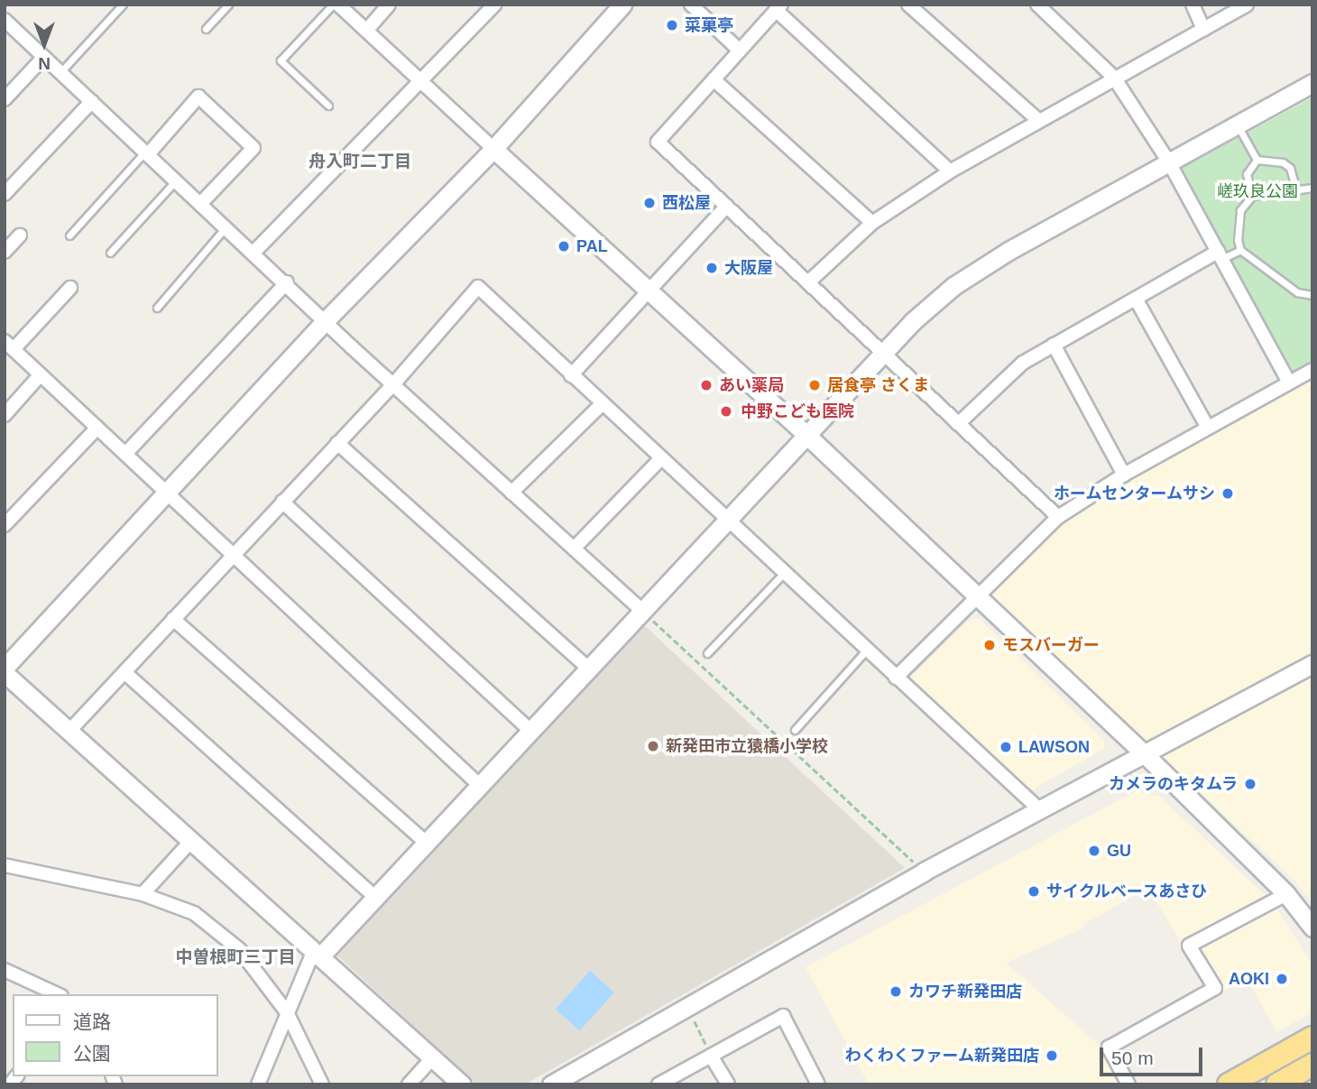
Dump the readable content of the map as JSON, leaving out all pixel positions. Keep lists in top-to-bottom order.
{
  "districts": ["舟入町二丁目", "中曽根町三丁目"],
  "parks": ["嵯玖良公園"],
  "places": [
    "菜菓亭",
    "西松屋",
    "PAL",
    "大阪屋",
    "あい薬局",
    "居食亭 さくま",
    "中野こども医院",
    "ホームセンタームサシ",
    "モスバーガー",
    "新発田市立猿橋小学校",
    "LAWSON",
    "カメラのキタムラ",
    "GU",
    "サイクルベースあさひ",
    "AOKI",
    "カワチ新発田店",
    "わくわくファーム新発田店"
  ],
  "legend": ["道路", "公園"],
  "scale_bar": "50 m",
  "north": "bottom"
}
